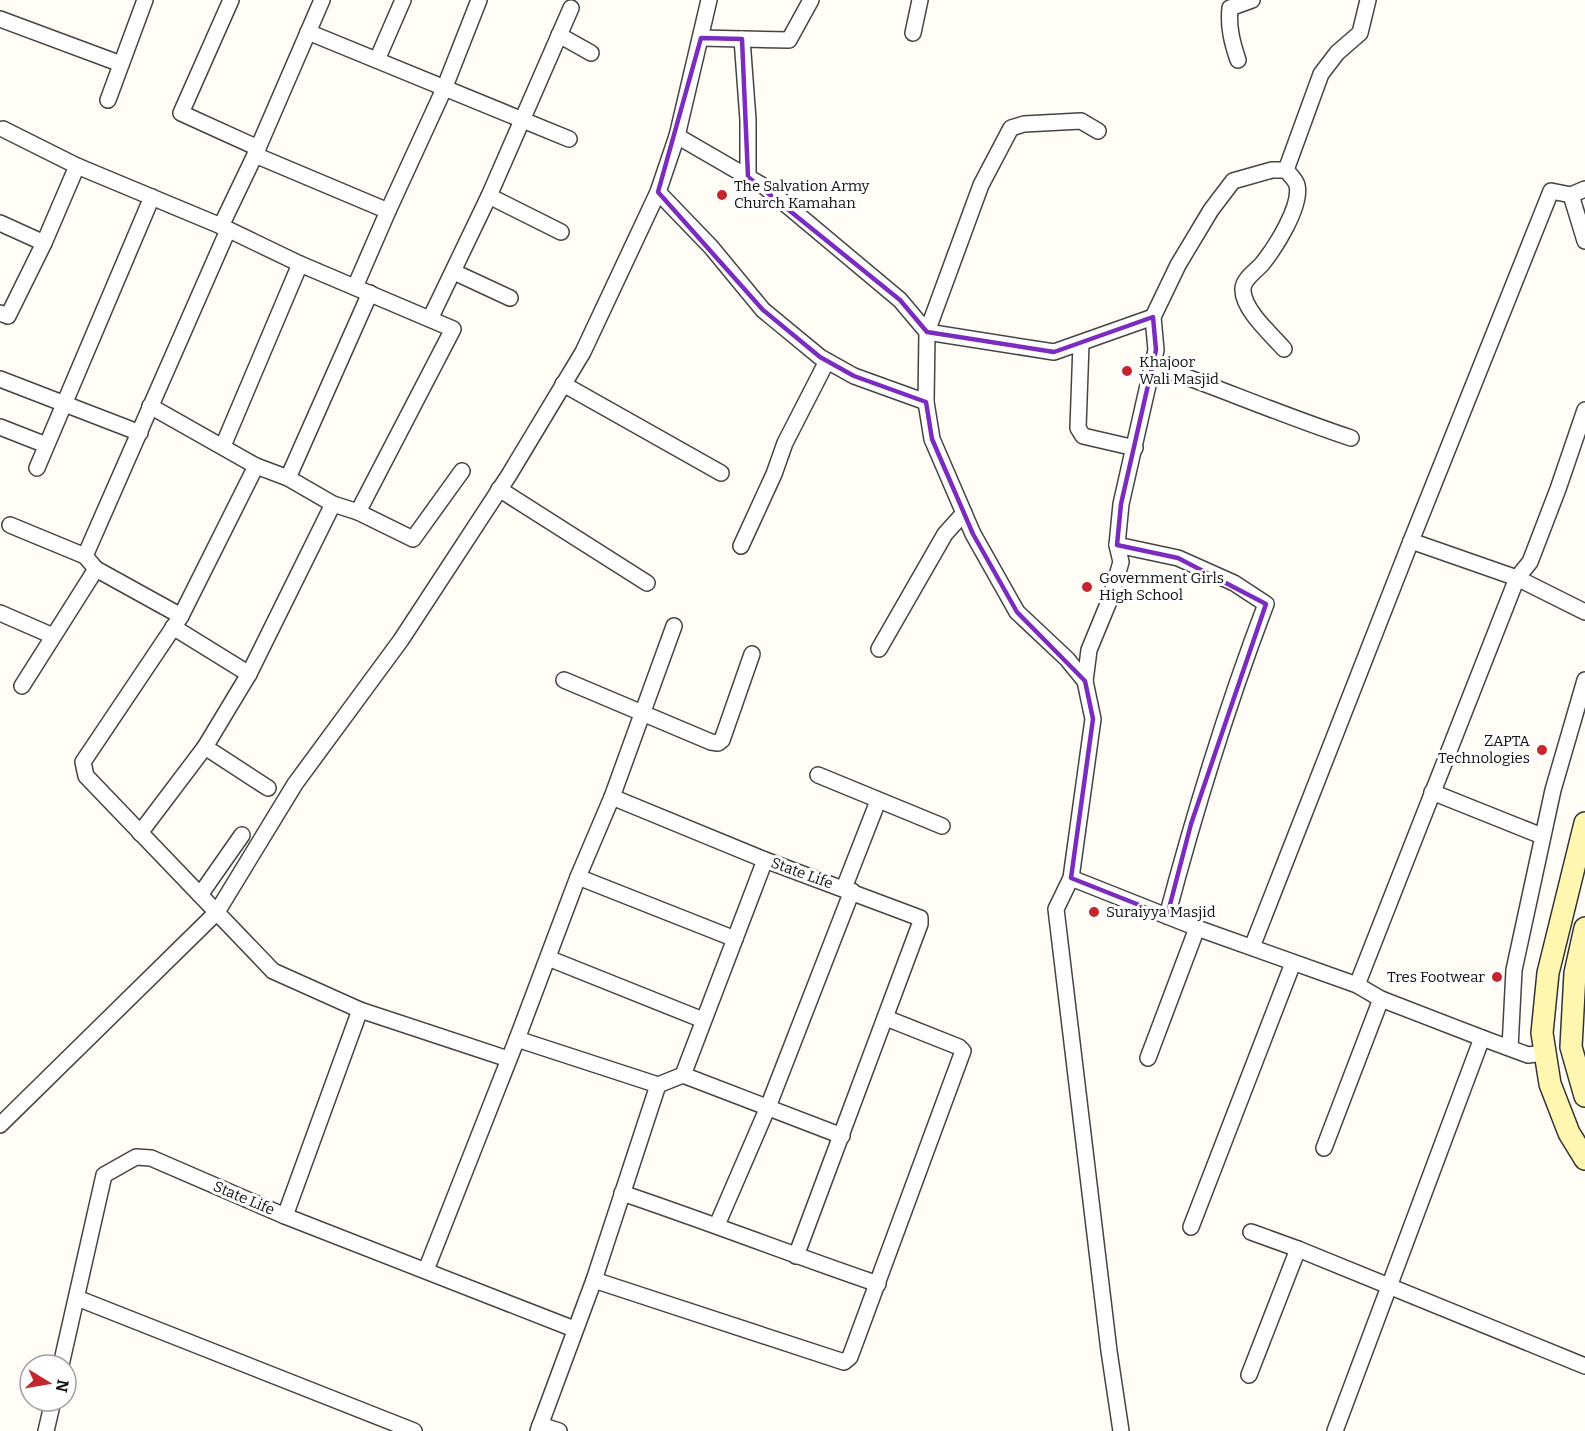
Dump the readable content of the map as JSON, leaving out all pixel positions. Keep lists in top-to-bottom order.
{
  "streets": {
    "street": ["State Life"]
  },
  "places": [
    "The Salvation Army Church Kamahan",
    "Khajoor Wali Masjid",
    "Government Girls High School",
    "ZAPTA Technologies",
    "Suraiyya Masjid",
    "Tres Footwear"
  ],
  "north": "right"
}
